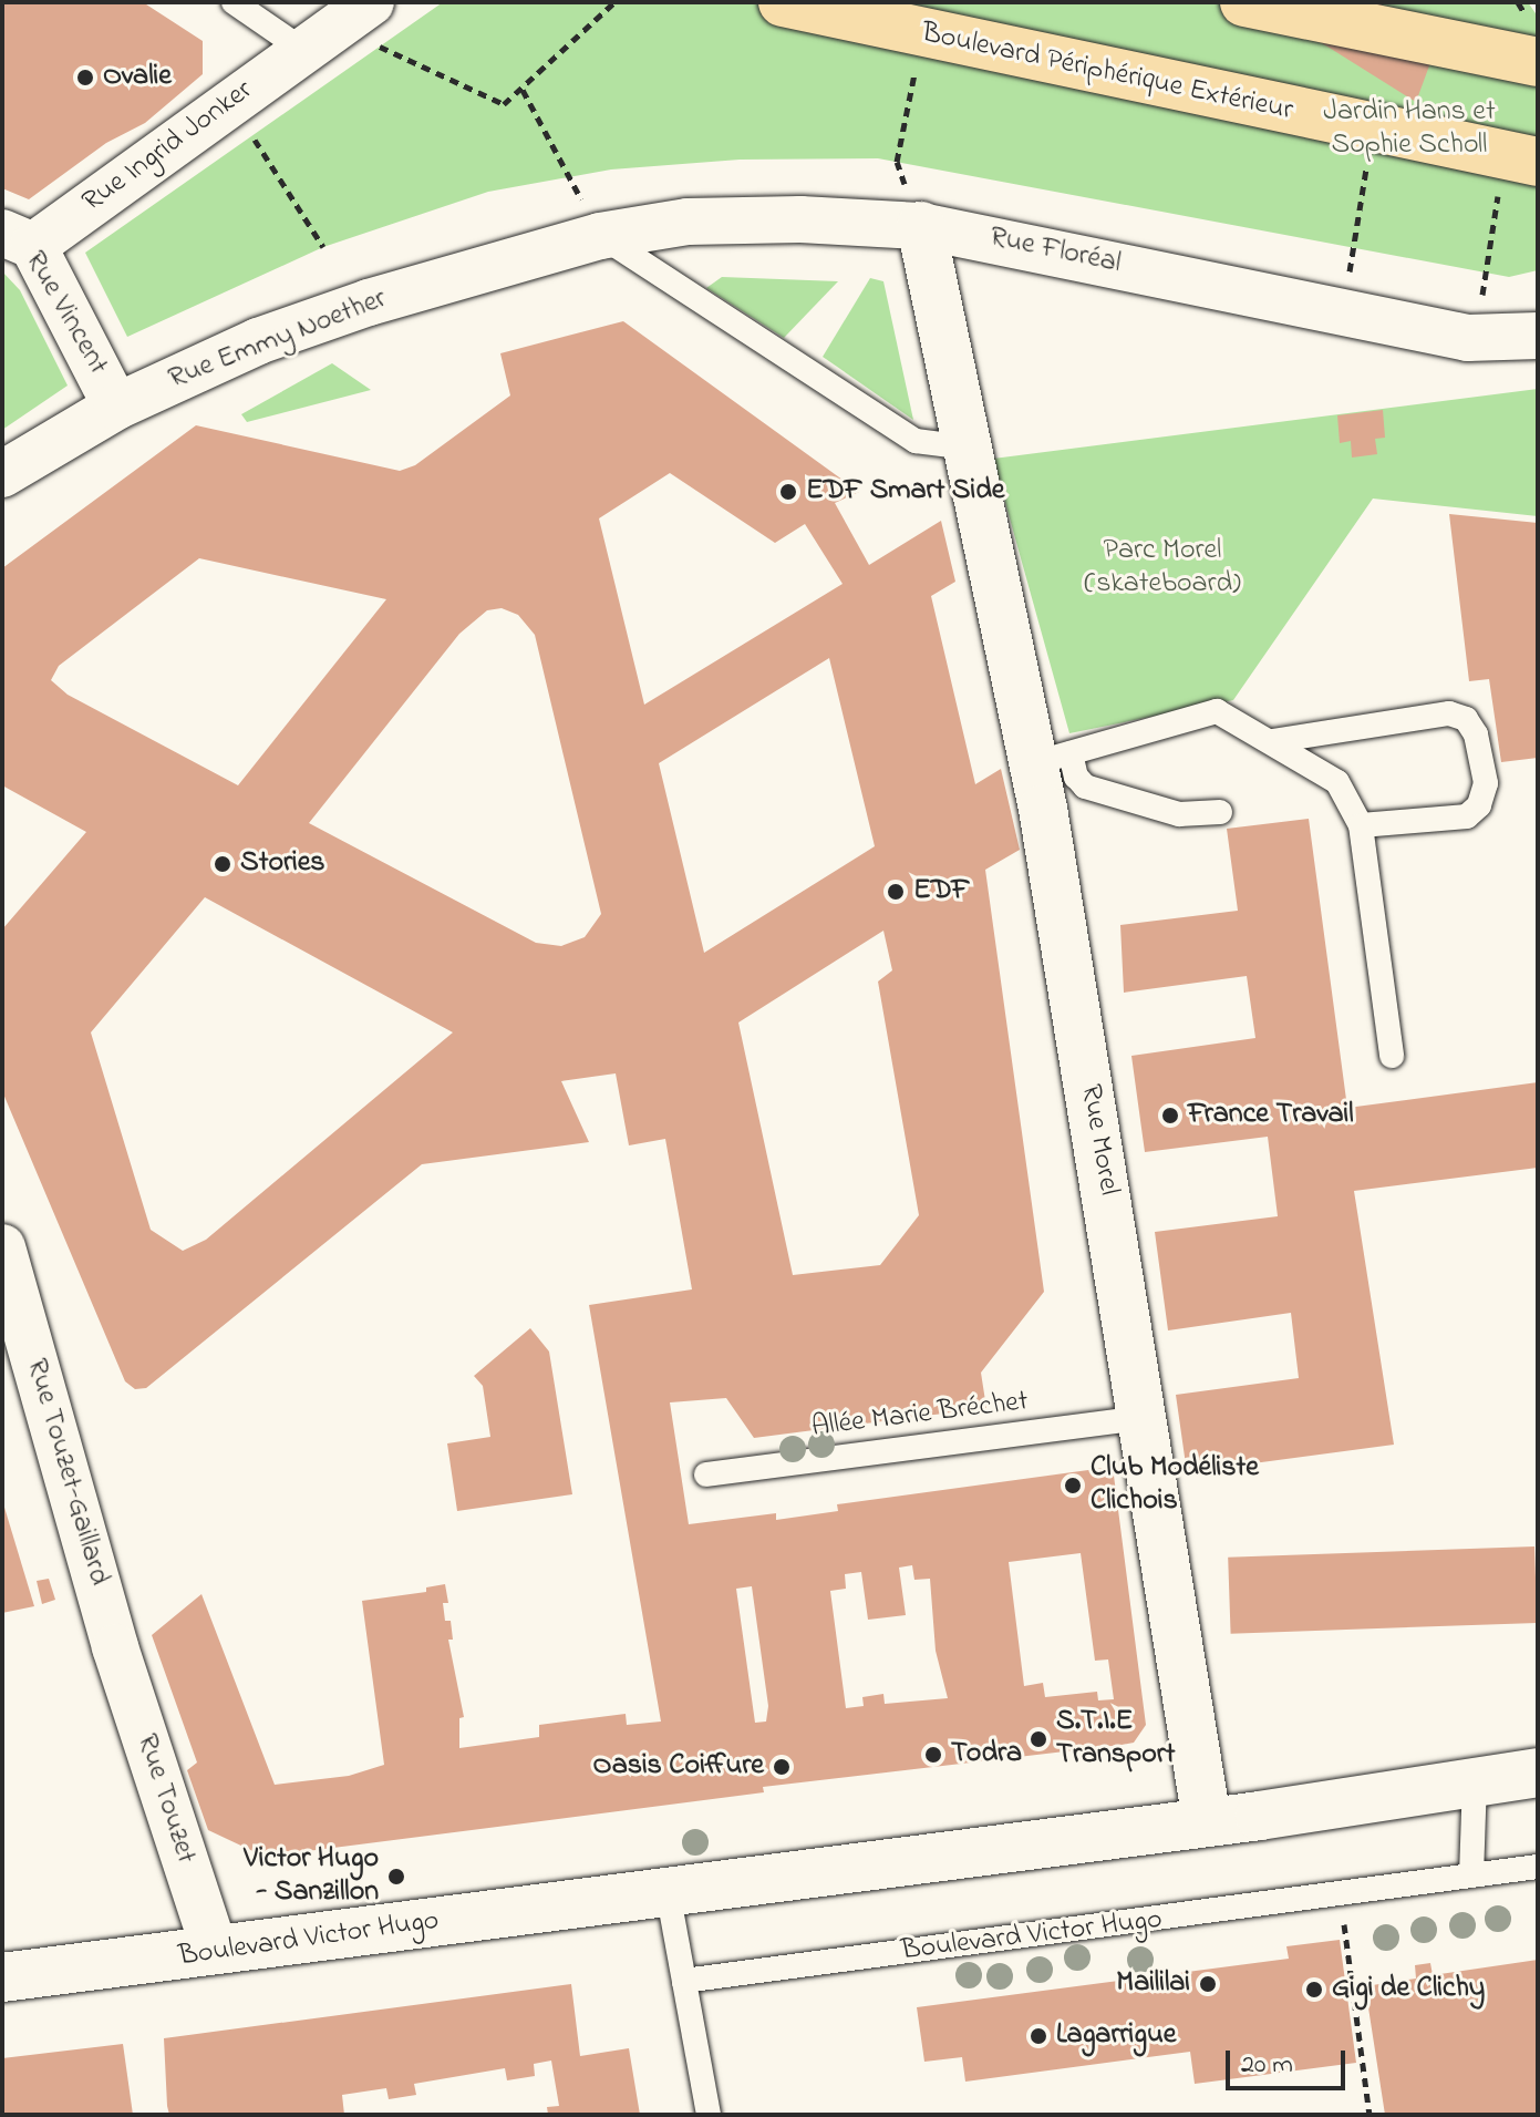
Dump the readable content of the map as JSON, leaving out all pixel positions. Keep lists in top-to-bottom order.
{
  "streets": {
    "highway": ["Boulevard Périphérique Extérieur"],
    "street": [
      "Rue Ingrid Jonker",
      "Rue Floréal",
      "Rue Vincent",
      "Rue Emmy Noether",
      "Rue Morel",
      "Rue Touzet-Gaillard",
      "Rue Touzet",
      "Boulevard Victor Hugo"
    ],
    "lane": ["Allée Marie Bréchet"]
  },
  "crossings": [
    ["Rue Ingrid Jonker", "Rue Vincent"],
    ["Rue Floréal", "Rue Emmy Noether"],
    ["Rue Floréal", "Rue Morel"],
    ["Rue Vincent", "Rue Emmy Noether"],
    ["Rue Morel", "Allée Marie Bréchet"],
    ["Rue Morel", "Boulevard Victor Hugo"],
    ["Rue Touzet-Gaillard", "Rue Touzet"],
    ["Rue Touzet", "Boulevard Victor Hugo"]
  ],
  "parks": ["Jardin Hans et Sophie Scholl", "Parc Morel (skateboard)"],
  "places": [
    "Ovalie",
    "EDF Smart Side",
    "Stories",
    "EDF",
    "France Travail",
    "Club Modéliste Clichois",
    "S.T.I.E Transport",
    "Todra",
    "Oasis Coiffure",
    "Victor Hugo - Sanzillon",
    "Maililai",
    "Gigi de Clichy",
    "Lagarrigue"
  ],
  "scale_bar": "20 m"
}
